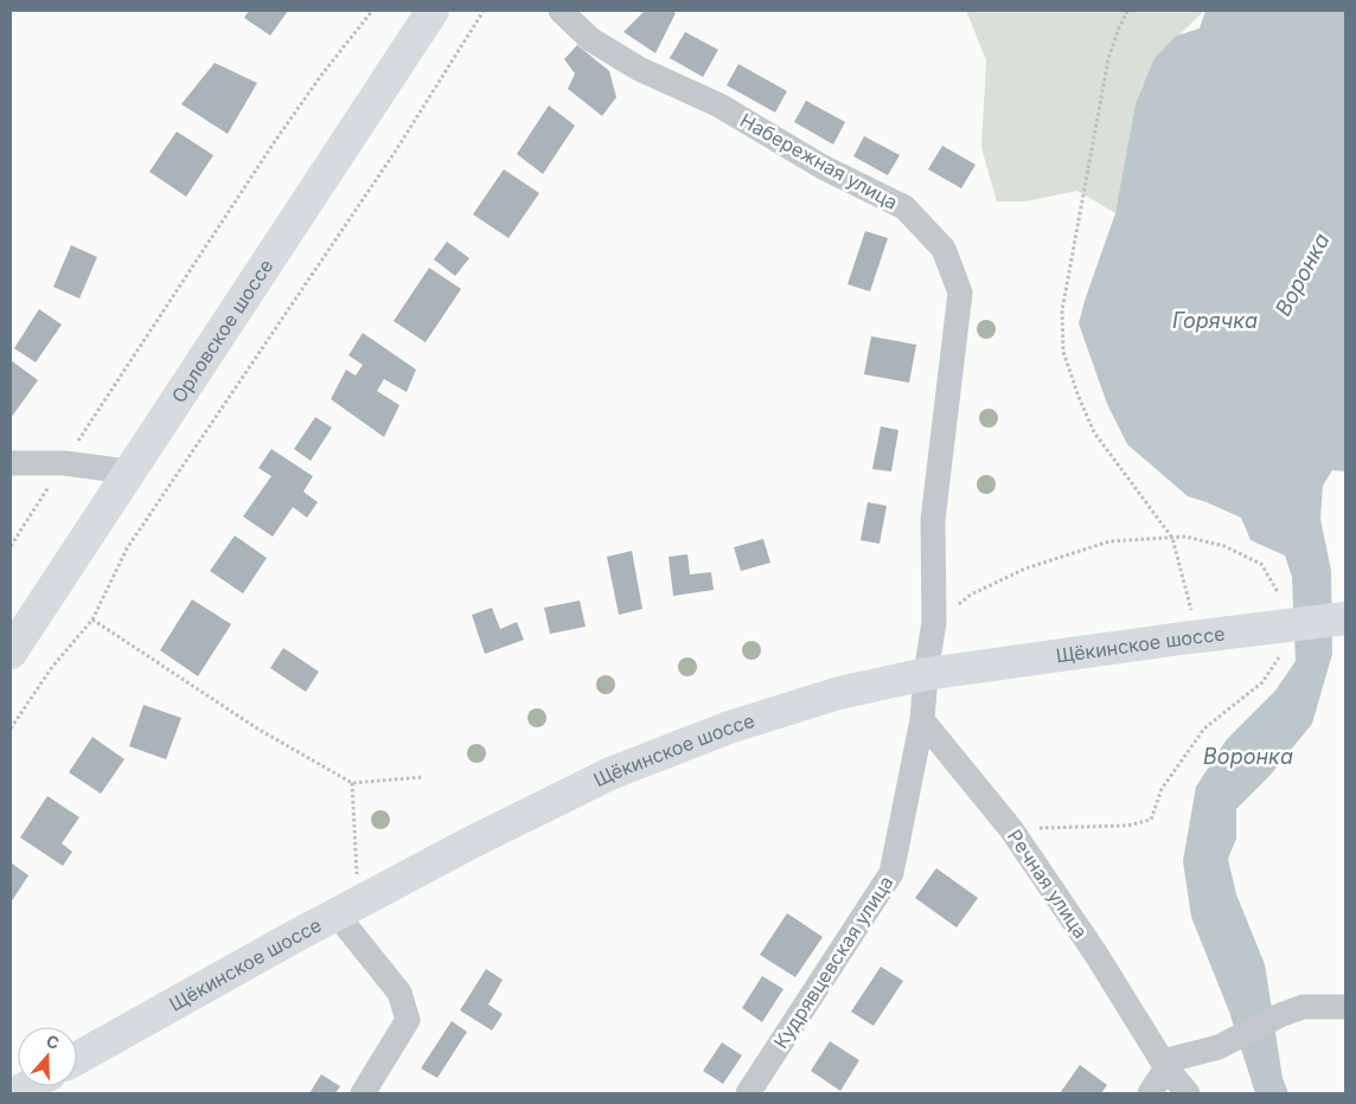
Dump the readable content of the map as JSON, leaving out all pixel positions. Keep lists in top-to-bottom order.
{
  "streets": {
    "main road": ["Орловское шоссе", "Щёкинское шоссе"],
    "street": ["Набережная улица", "Речная улица", "Кудрявцевская улица"]
  },
  "crossings": [
    ["Набережная улица", "Щёкинское шоссе"],
    ["Речная улица", "Кудрявцевская улица"]
  ],
  "water": ["Воронка", "Горячка"],
  "north": "top"
}
